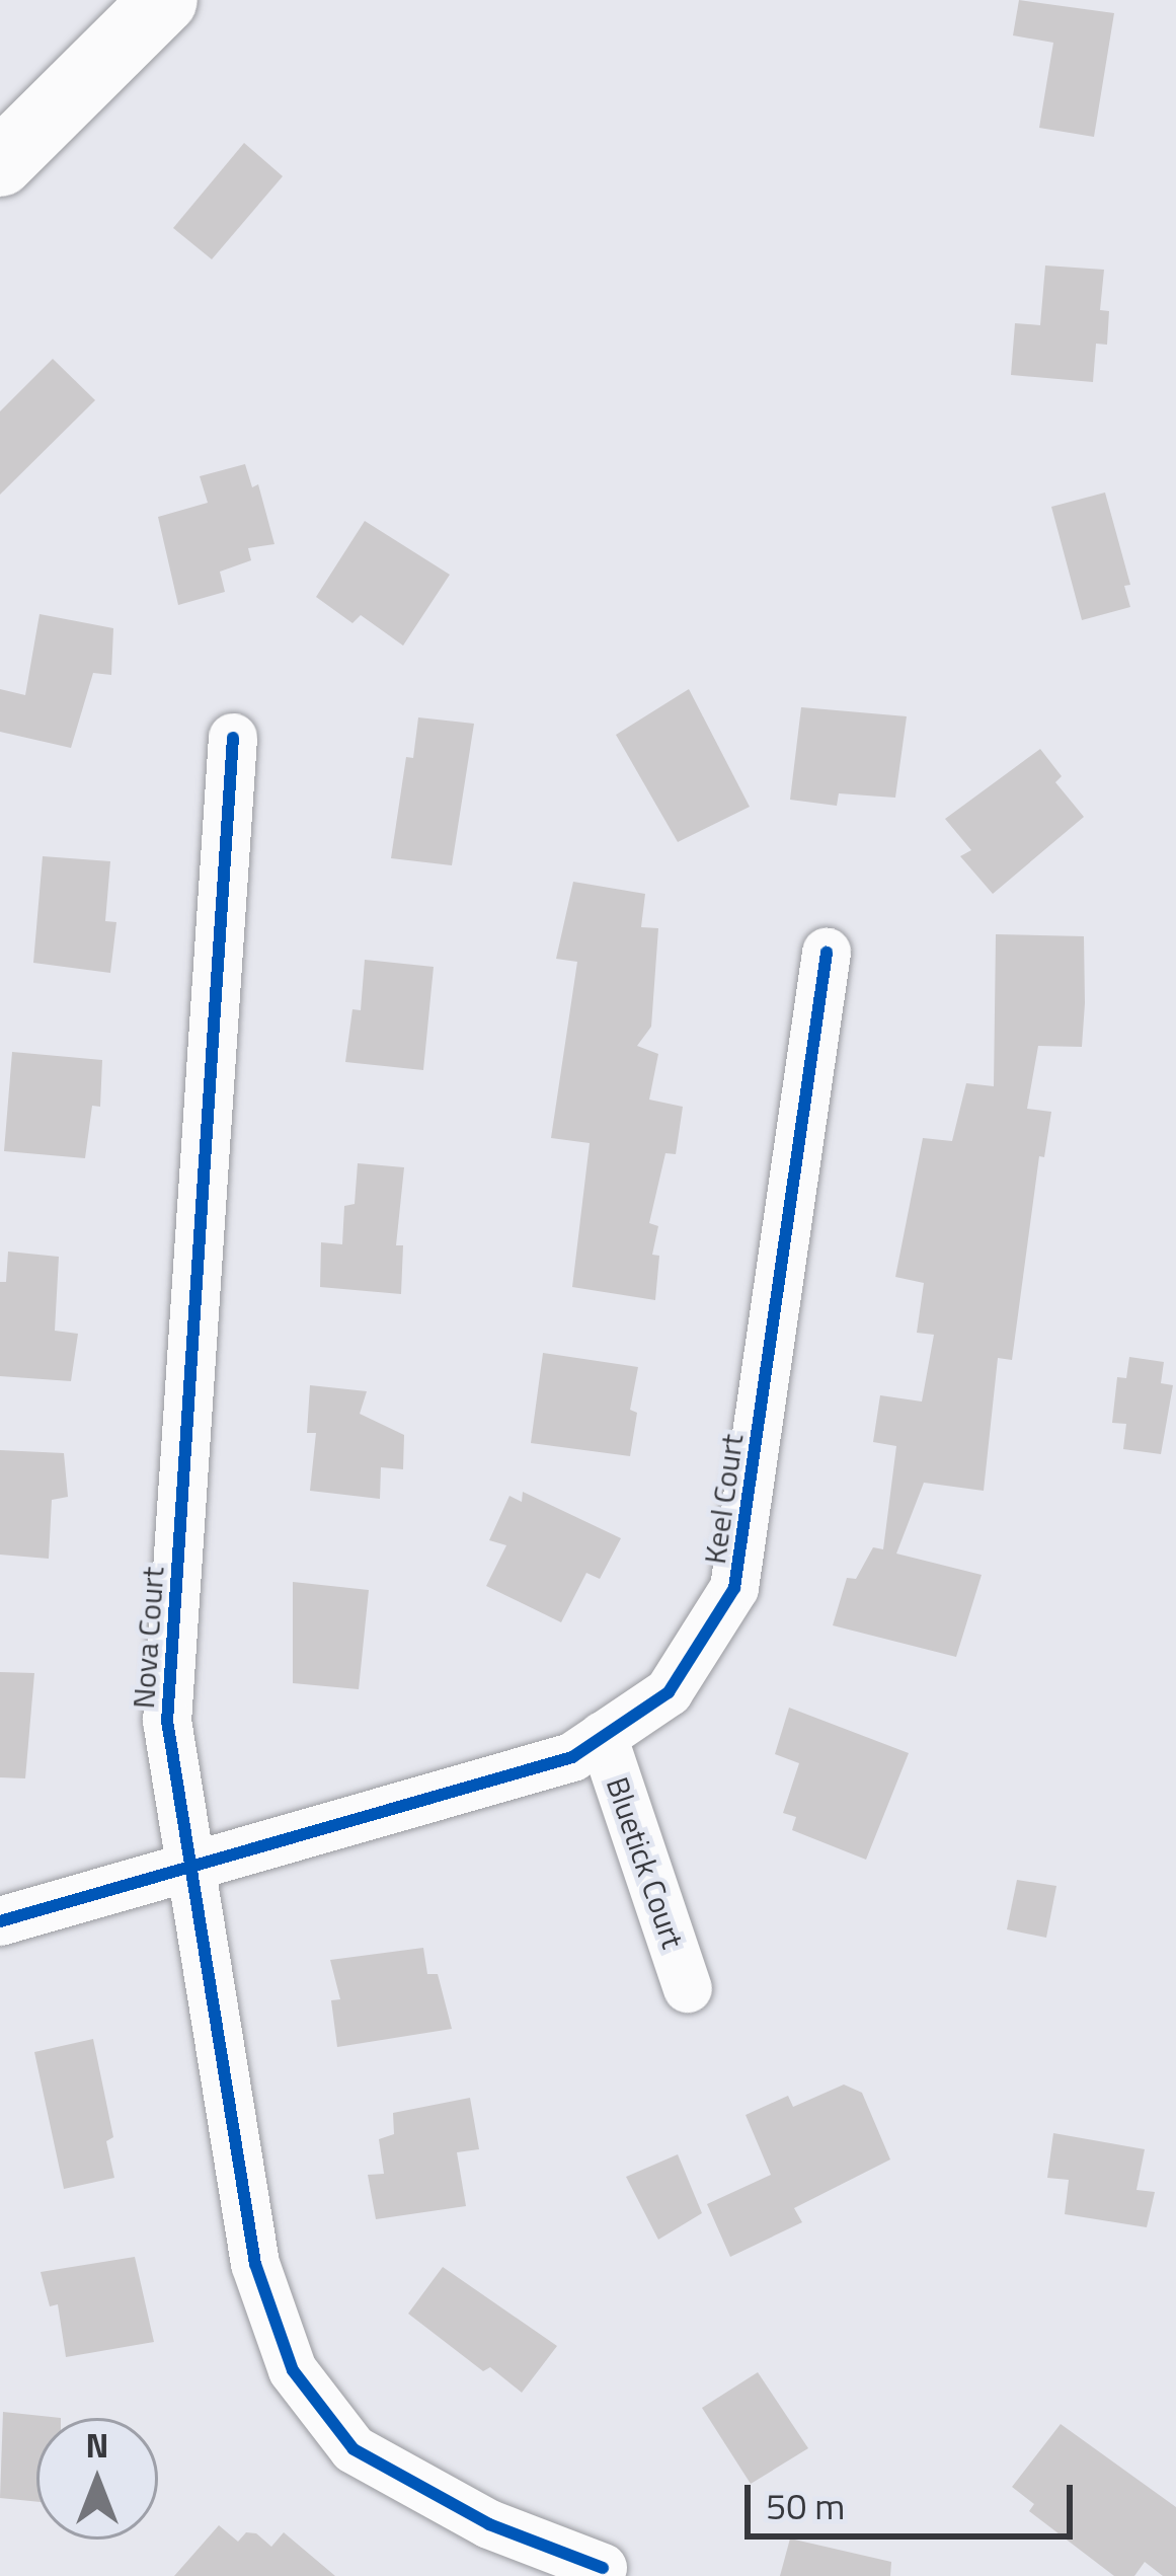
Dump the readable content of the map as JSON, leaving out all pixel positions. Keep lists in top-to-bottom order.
{
  "streets": {
    "street": ["Keel Court", "Nova Court", "Bluetick Court"]
  },
  "crossings": [
    ["Keel Court", "Nova Court"],
    ["Keel Court", "Bluetick Court"]
  ],
  "scale_bar": "50 m",
  "north": "top"
}
